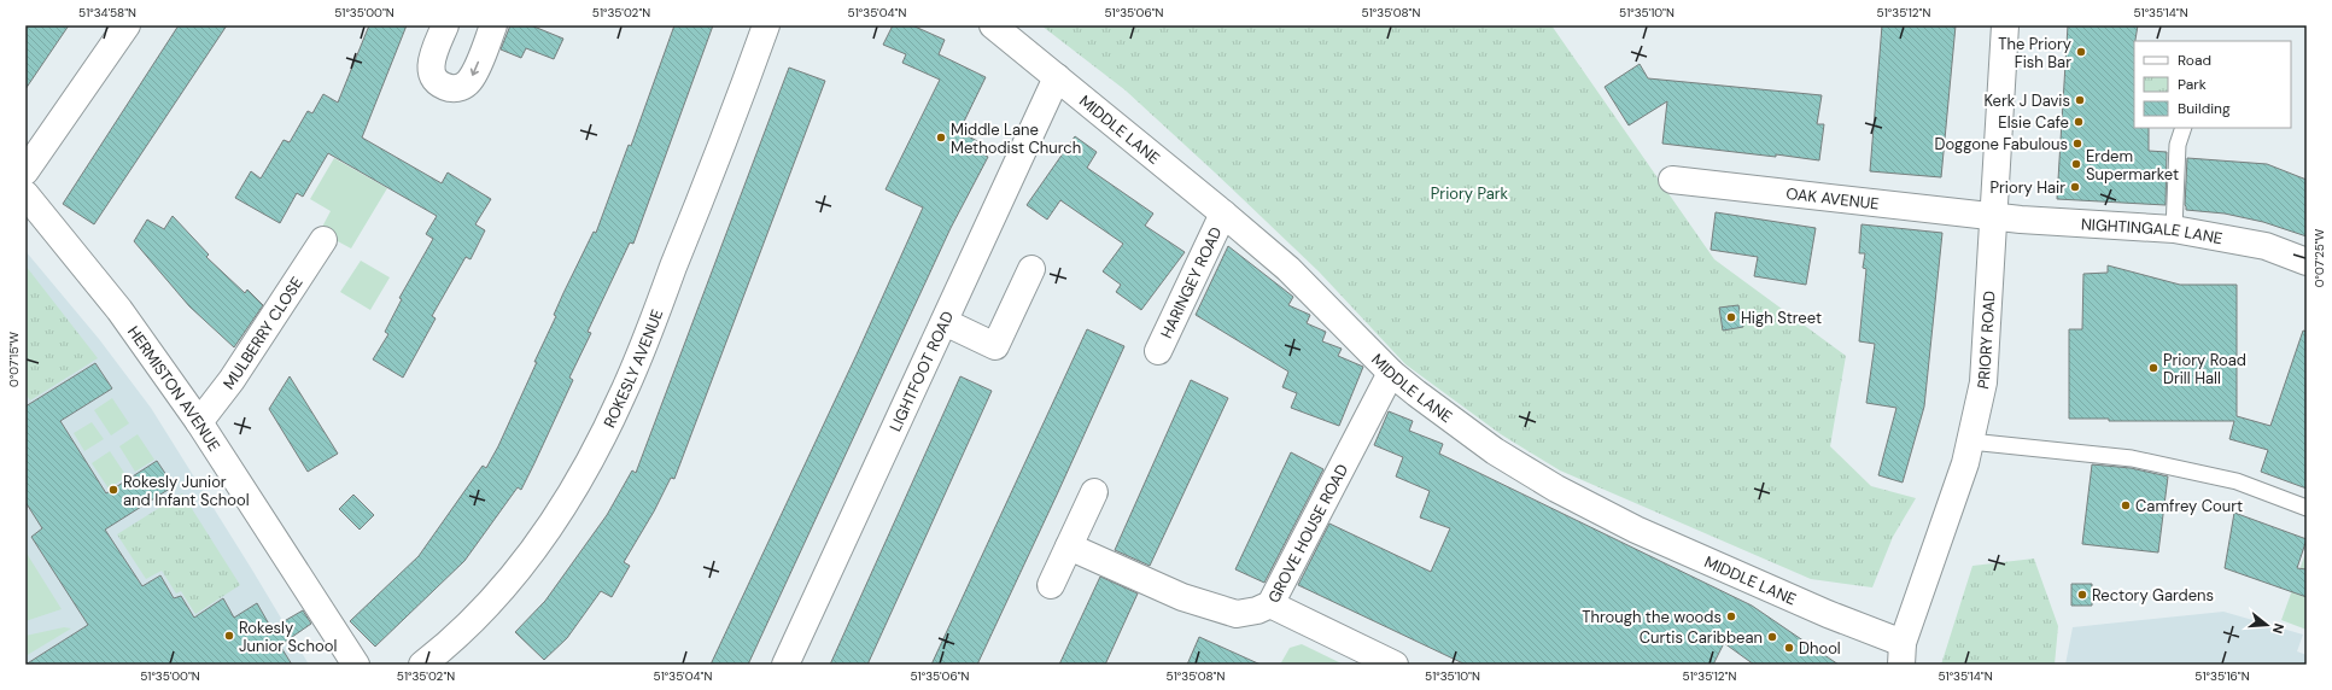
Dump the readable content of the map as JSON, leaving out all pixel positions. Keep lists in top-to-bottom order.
{
  "streets": {
    "street": [
      "MIDDLE LANE",
      "OAK AVENUE",
      "NIGHTINGALE LANE",
      "HARINGEY ROAD",
      "MULBERRY CLOSE",
      "PRIORY ROAD",
      "ROKESLY AVENUE",
      "LIGHTFOOT ROAD",
      "HERMISTON AVENUE",
      "GROVE HOUSE ROAD"
    ]
  },
  "crossings": [
    ["MIDDLE LANE", "HARINGEY ROAD"],
    ["MIDDLE LANE", "PRIORY ROAD"],
    ["MIDDLE LANE", "LIGHTFOOT ROAD"],
    ["MIDDLE LANE", "GROVE HOUSE ROAD"],
    ["OAK AVENUE", "NIGHTINGALE LANE"],
    ["OAK AVENUE", "PRIORY ROAD"],
    ["NIGHTINGALE LANE", "PRIORY ROAD"],
    ["MULBERRY CLOSE", "HERMISTON AVENUE"]
  ],
  "parks": ["Priory Park"],
  "places": [
    "The Priory Fish Bar",
    "Kerk J Davis",
    "Elsie Cafe",
    "Middle Lane Methodist Church",
    "Doggone Fabulous",
    "Erdem Supermarket",
    "Priory Hair",
    "High Street",
    "Priory Road Drill Hall",
    "Rokesly Junior and Infant School",
    "Camfrey Court",
    "Rectory Gardens",
    "Through the woods",
    "Rokesly Junior School",
    "Curtis Caribbean",
    "Dhool"
  ],
  "legend": ["Road", "Park", "Building"],
  "north": "right",
  "coordinates": [
    "51°34'58\"N",
    "51°35'00\"N",
    "51°35'02\"N",
    "51°35'04\"N",
    "51°35'06\"N",
    "51°35'08\"N",
    "51°35'10\"N",
    "51°35'12\"N",
    "51°35'14\"N",
    "0°07'25\"W",
    "0°07'15\"W",
    "51°35'16\"N"
  ]
}
